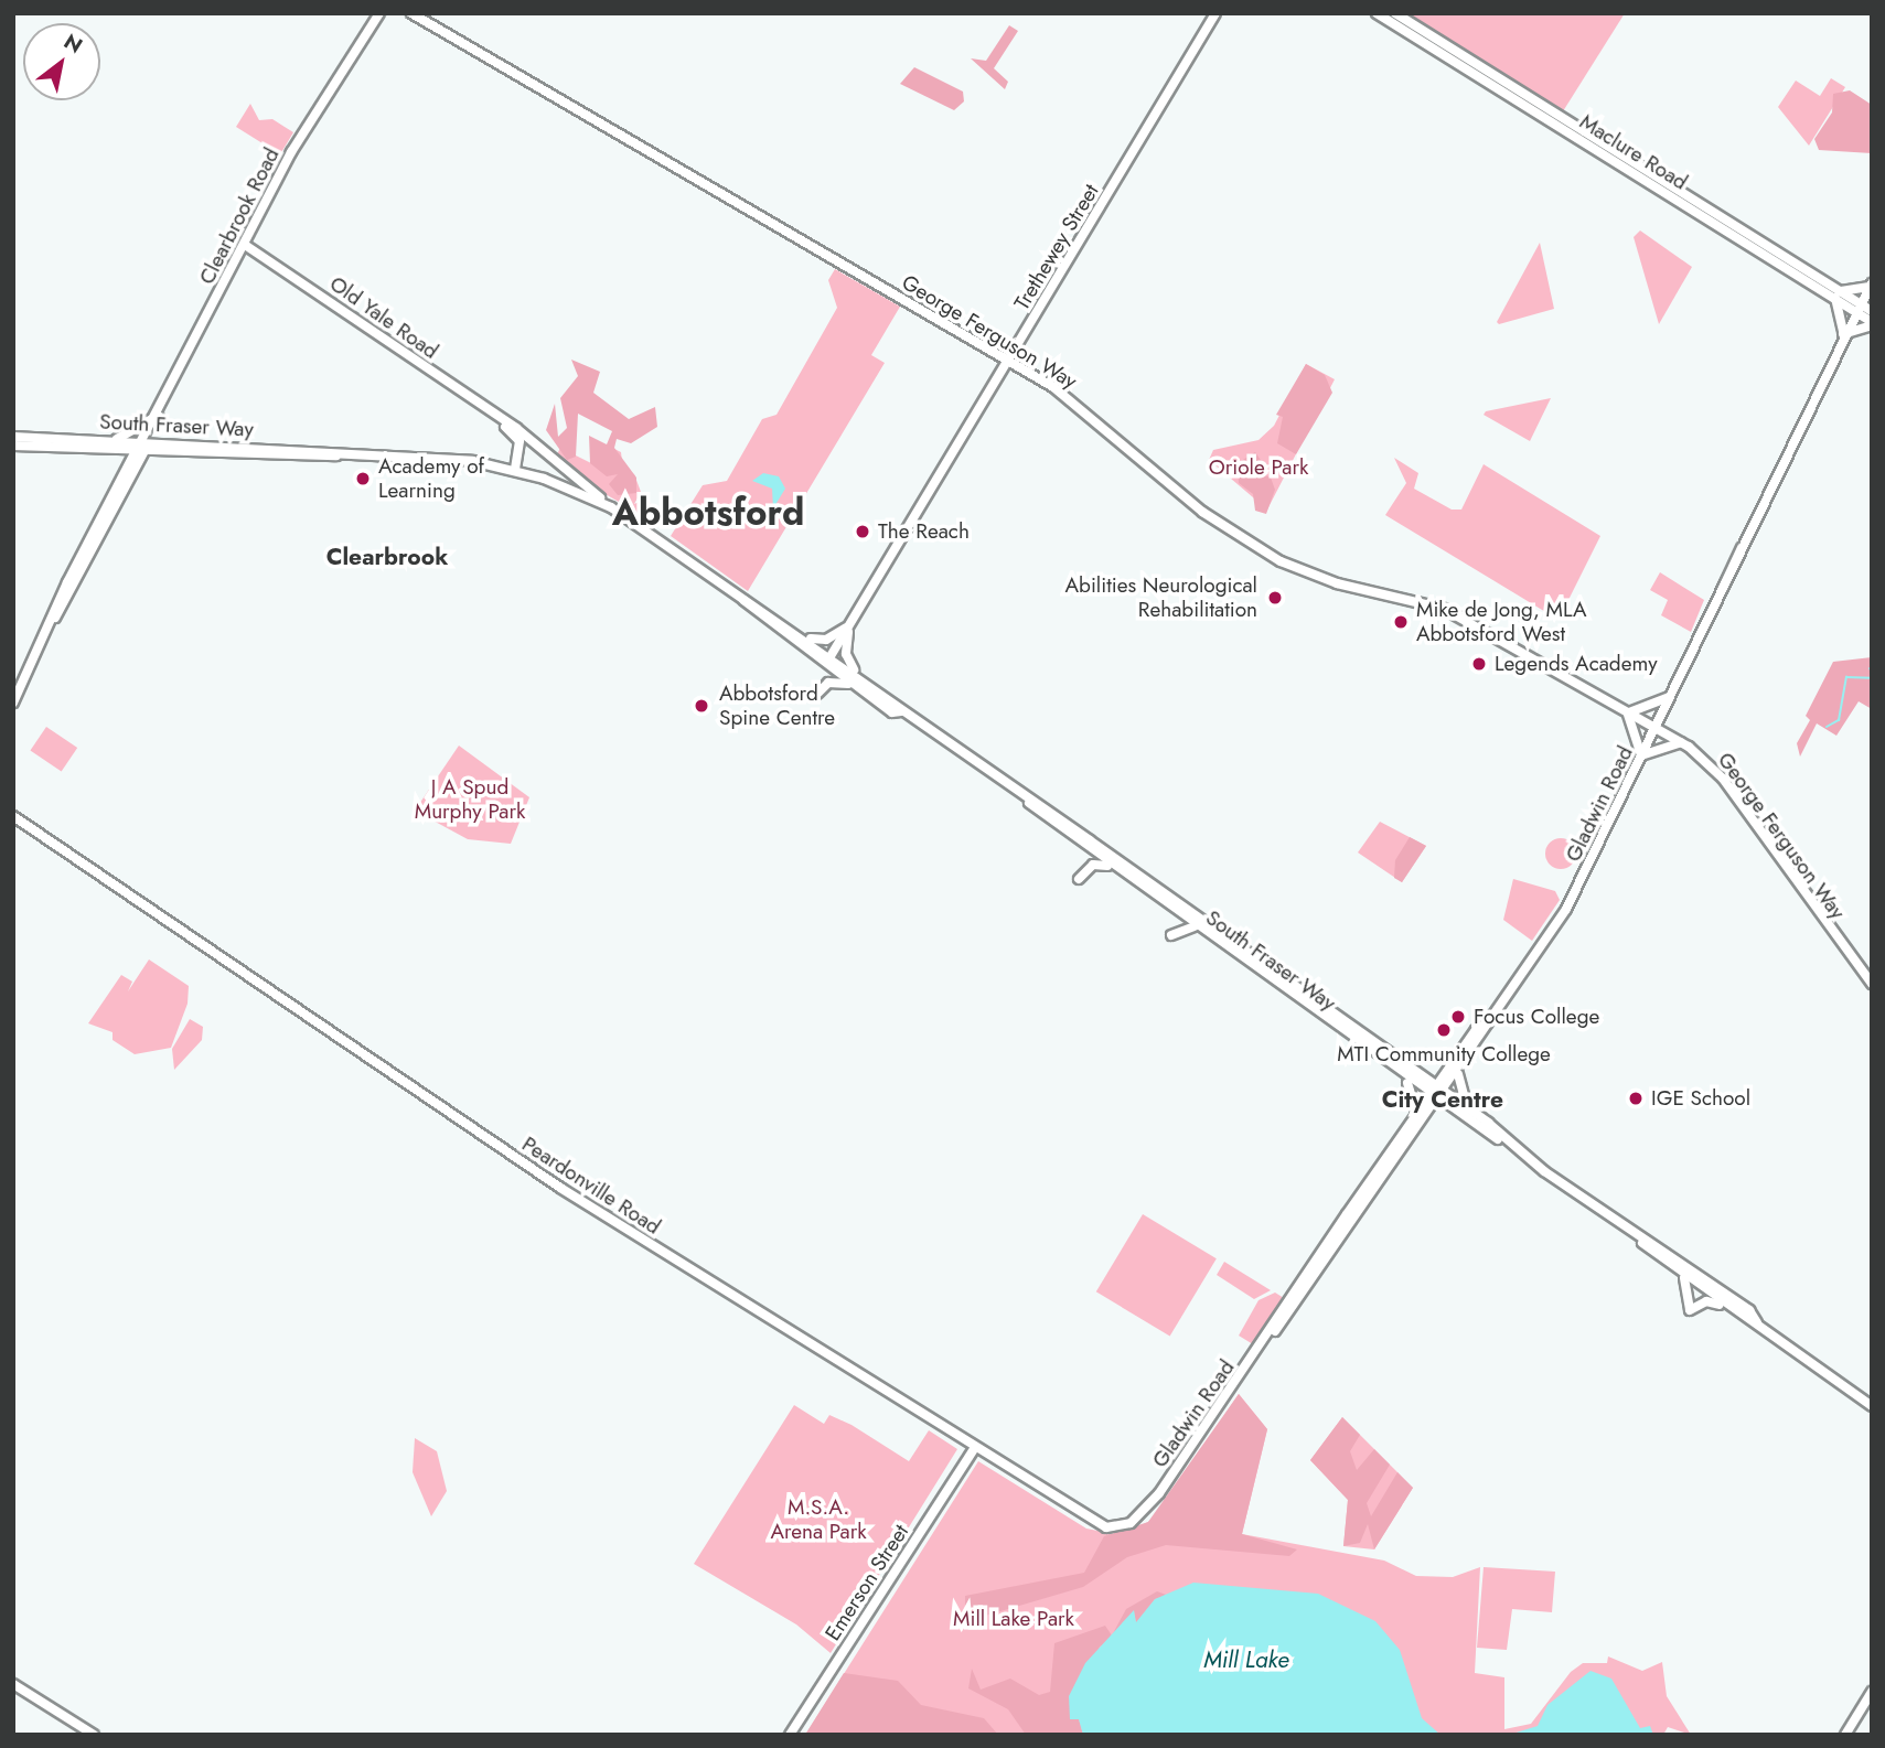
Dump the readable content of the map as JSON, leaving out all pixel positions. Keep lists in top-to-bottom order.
{
  "streets": {
    "main road": [
      "Maclure Road",
      "Clearbrook Road",
      "Trethewey Street",
      "Old Yale Road",
      "George Ferguson Way",
      "South Fraser Way",
      "Gladwin Road",
      "Peardonville Road",
      "Emerson Street"
    ]
  },
  "crossings": [
    ["Maclure Road", "Gladwin Road"],
    ["Clearbrook Road", "Old Yale Road"],
    ["Clearbrook Road", "South Fraser Way"],
    ["Trethewey Street", "George Ferguson Way"],
    ["Trethewey Street", "South Fraser Way"],
    ["Old Yale Road", "South Fraser Way"],
    ["George Ferguson Way", "Gladwin Road"],
    ["South Fraser Way", "Gladwin Road"],
    ["Gladwin Road", "Peardonville Road"],
    ["Peardonville Road", "Emerson Street"]
  ],
  "districts": ["Abbotsford", "Clearbrook", "City Centre"],
  "water": ["Mill Lake"],
  "parks": [
    "Oriole Park",
    "J A Spud Murphy Park",
    "M.S.A. Arena Park",
    "Mill Lake Park"
  ],
  "places": [
    "Academy of Learning",
    "The Reach",
    "Abilities Neurological Rehabilitation",
    "Mike de Jong, MLA Abbotsford West",
    "Legends Academy",
    "Abbotsford Spine Centre",
    "Focus College",
    "MTI Community College",
    "IGE School"
  ],
  "north": "top right"
}
